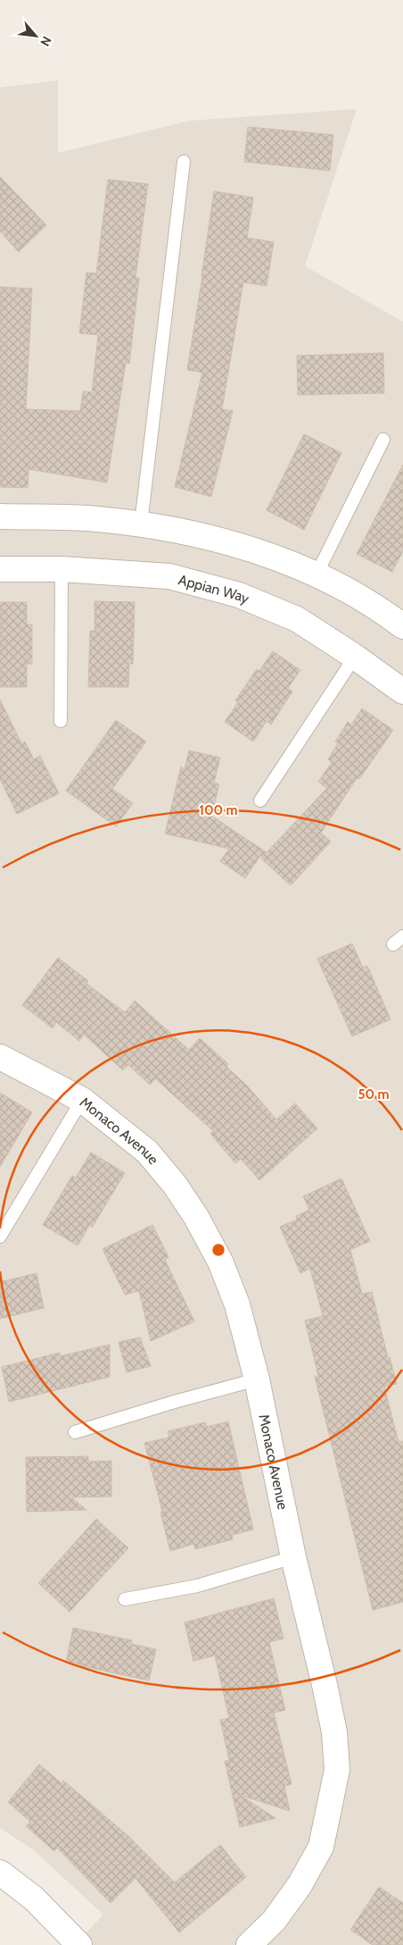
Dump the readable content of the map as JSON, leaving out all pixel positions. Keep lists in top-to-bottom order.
{
  "streets": {
    "street": ["Appian Way", "Monaco Avenue"]
  },
  "north": "bottom right",
  "rings": ["100 m", "50 m"]
}
